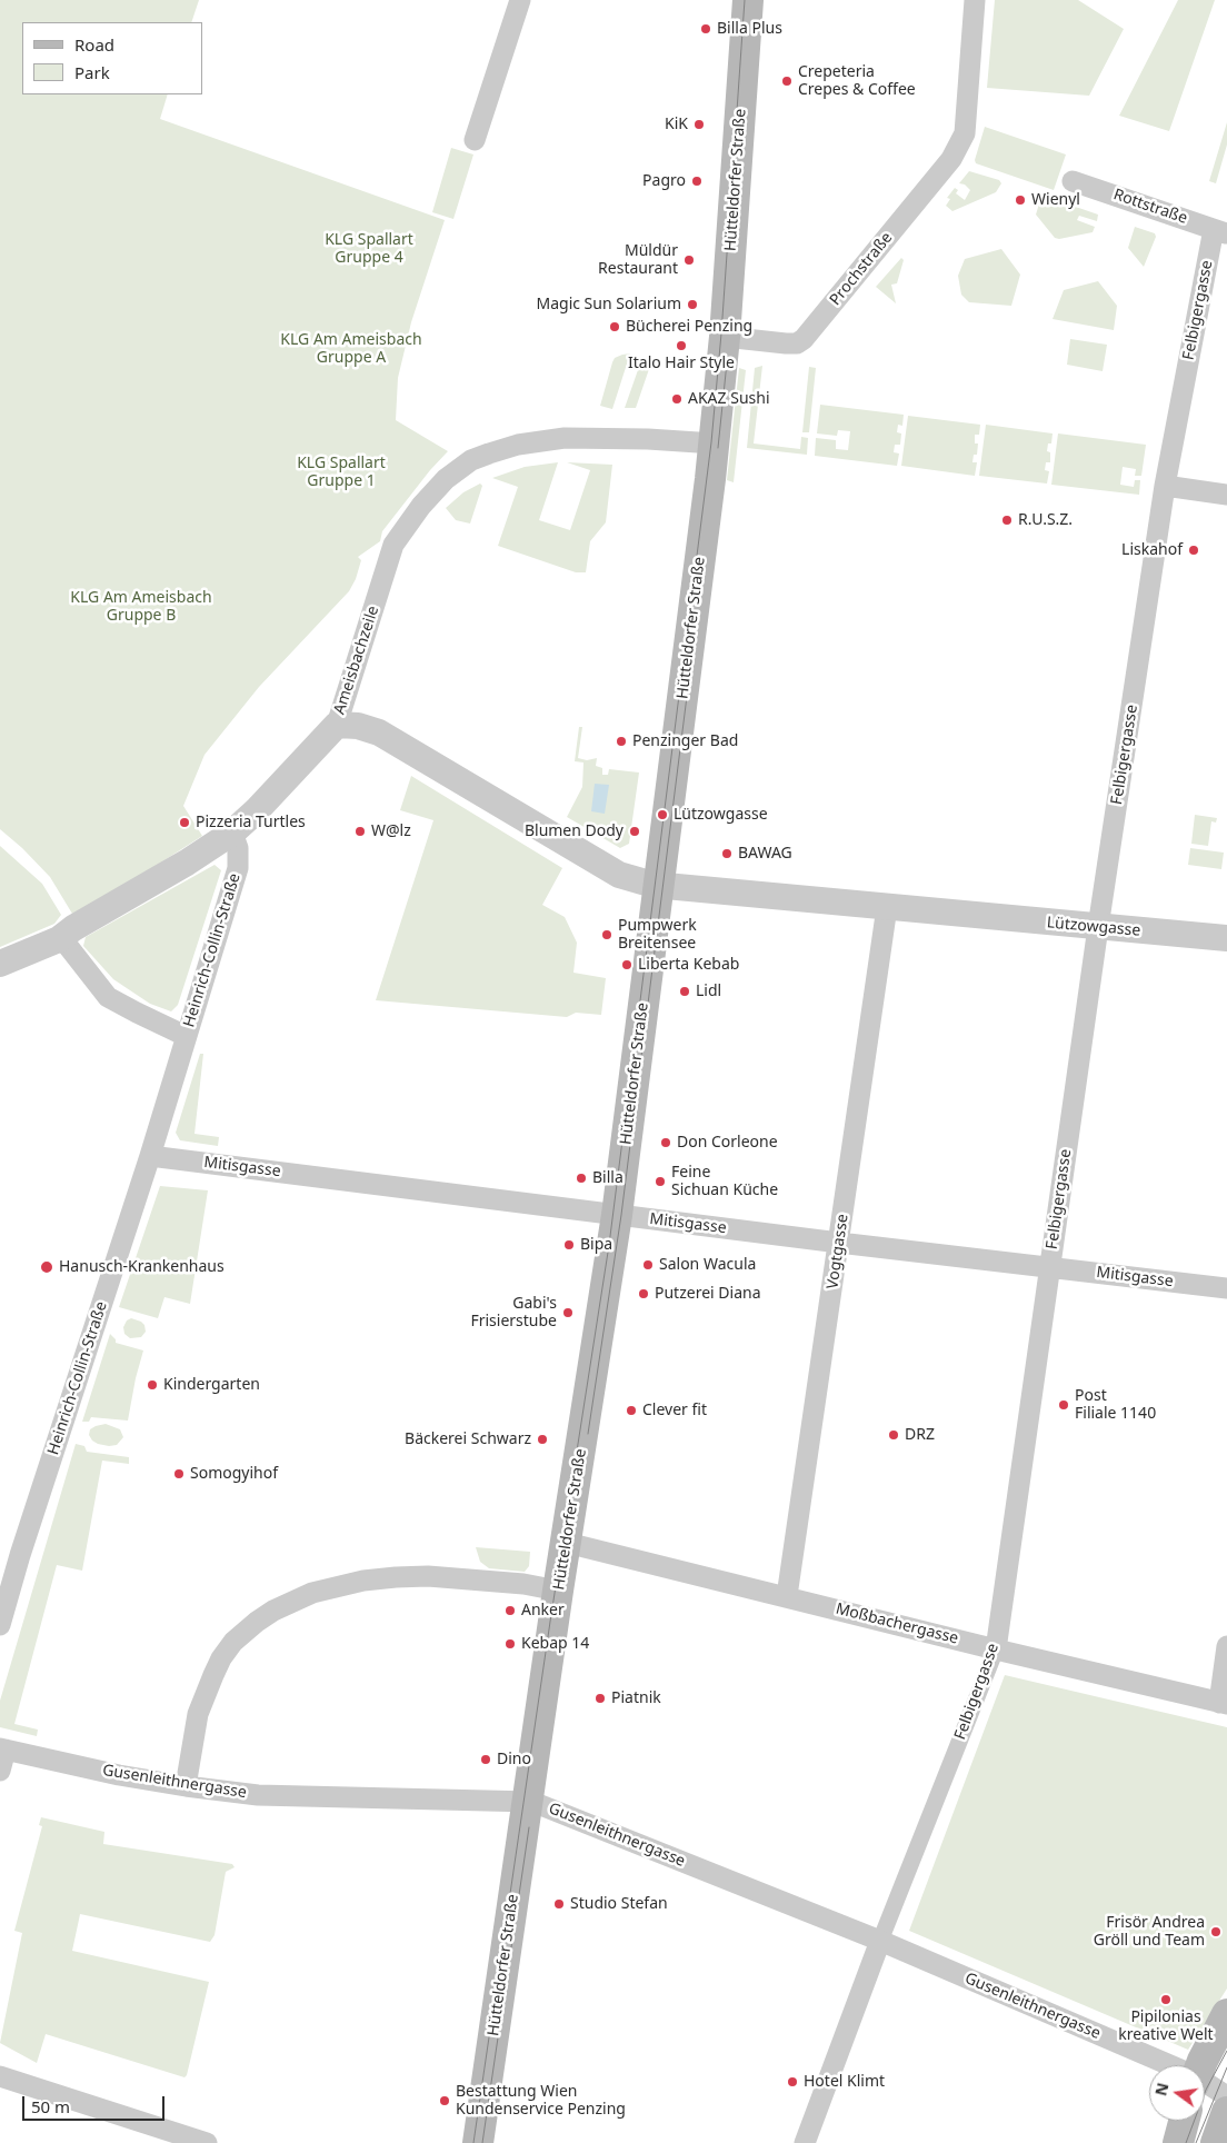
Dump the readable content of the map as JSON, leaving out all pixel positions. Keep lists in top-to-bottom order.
{
  "streets": {
    "main road": ["Hütteldorfer Straße"],
    "street": [
      "Rottstraße",
      "Prochstraße",
      "Felbigergasse",
      "Ameisbachzeile",
      "Lützowgasse",
      "Heinrich-Collin-Straße",
      "Mitisgasse",
      "Vogtgasse",
      "Moßbachergasse",
      "Gusenleithnergasse"
    ]
  },
  "crossings": [
    ["Hütteldorfer Straße", "Prochstraße"],
    ["Hütteldorfer Straße", "Ameisbachzeile"],
    ["Hütteldorfer Straße", "Lützowgasse"],
    ["Hütteldorfer Straße", "Mitisgasse"],
    ["Hütteldorfer Straße", "Moßbachergasse"],
    ["Hütteldorfer Straße", "Gusenleithnergasse"],
    ["Rottstraße", "Felbigergasse"],
    ["Felbigergasse", "Lützowgasse"],
    ["Felbigergasse", "Mitisgasse"],
    ["Felbigergasse", "Moßbachergasse"],
    ["Felbigergasse", "Gusenleithnergasse"],
    ["Ameisbachzeile", "Lützowgasse"],
    ["Ameisbachzeile", "Heinrich-Collin-Straße"],
    ["Lützowgasse", "Vogtgasse"],
    ["Heinrich-Collin-Straße", "Mitisgasse"],
    ["Mitisgasse", "Vogtgasse"],
    ["Vogtgasse", "Moßbachergasse"]
  ],
  "parks": [
    "KLG Spallart Gruppe 4",
    "KLG Am Ameisbach Gruppe A",
    "KLG Spallart Gruppe 1",
    "KLG Am Ameisbach Gruppe B"
  ],
  "places": [
    "Billa Plus",
    "Crepeteria Crepes & Coffee",
    "KiK",
    "Pagro",
    "Wienyl",
    "Müldür Restaurant",
    "Magic Sun Solarium",
    "Bücherei Penzing",
    "Italo Hair Style",
    "AKAZ Sushi",
    "R.U.S.Z.",
    "Liskahof",
    "Penzinger Bad",
    "Lützowgasse",
    "Pizzeria Turtles",
    "W@lz",
    "Blumen Dody",
    "BAWAG",
    "Pumpwerk Breitensee",
    "Liberta Kebab",
    "Lidl",
    "Don Corleone",
    "Billa",
    "Feine Sichuan Küche",
    "Bipa",
    "Salon Wacula",
    "Hanusch-Krankenhaus",
    "Putzerei Diana",
    "Gabi's Frisierstube",
    "Kindergarten",
    "Post Filiale 1140",
    "Clever fit",
    "DRZ",
    "Bäckerei Schwarz",
    "Somogyihof",
    "Anker",
    "Kebap 14",
    "Piatnik",
    "Dino",
    "Studio Stefan",
    "Frisör Andrea Gröll und Team",
    "Pipilonias kreative Welt",
    "Hotel Klimt",
    "Bestattung Wien Kundenservice Penzing"
  ],
  "legend": ["Road", "Park"],
  "scale_bar": "50 m",
  "north": "left"
}
